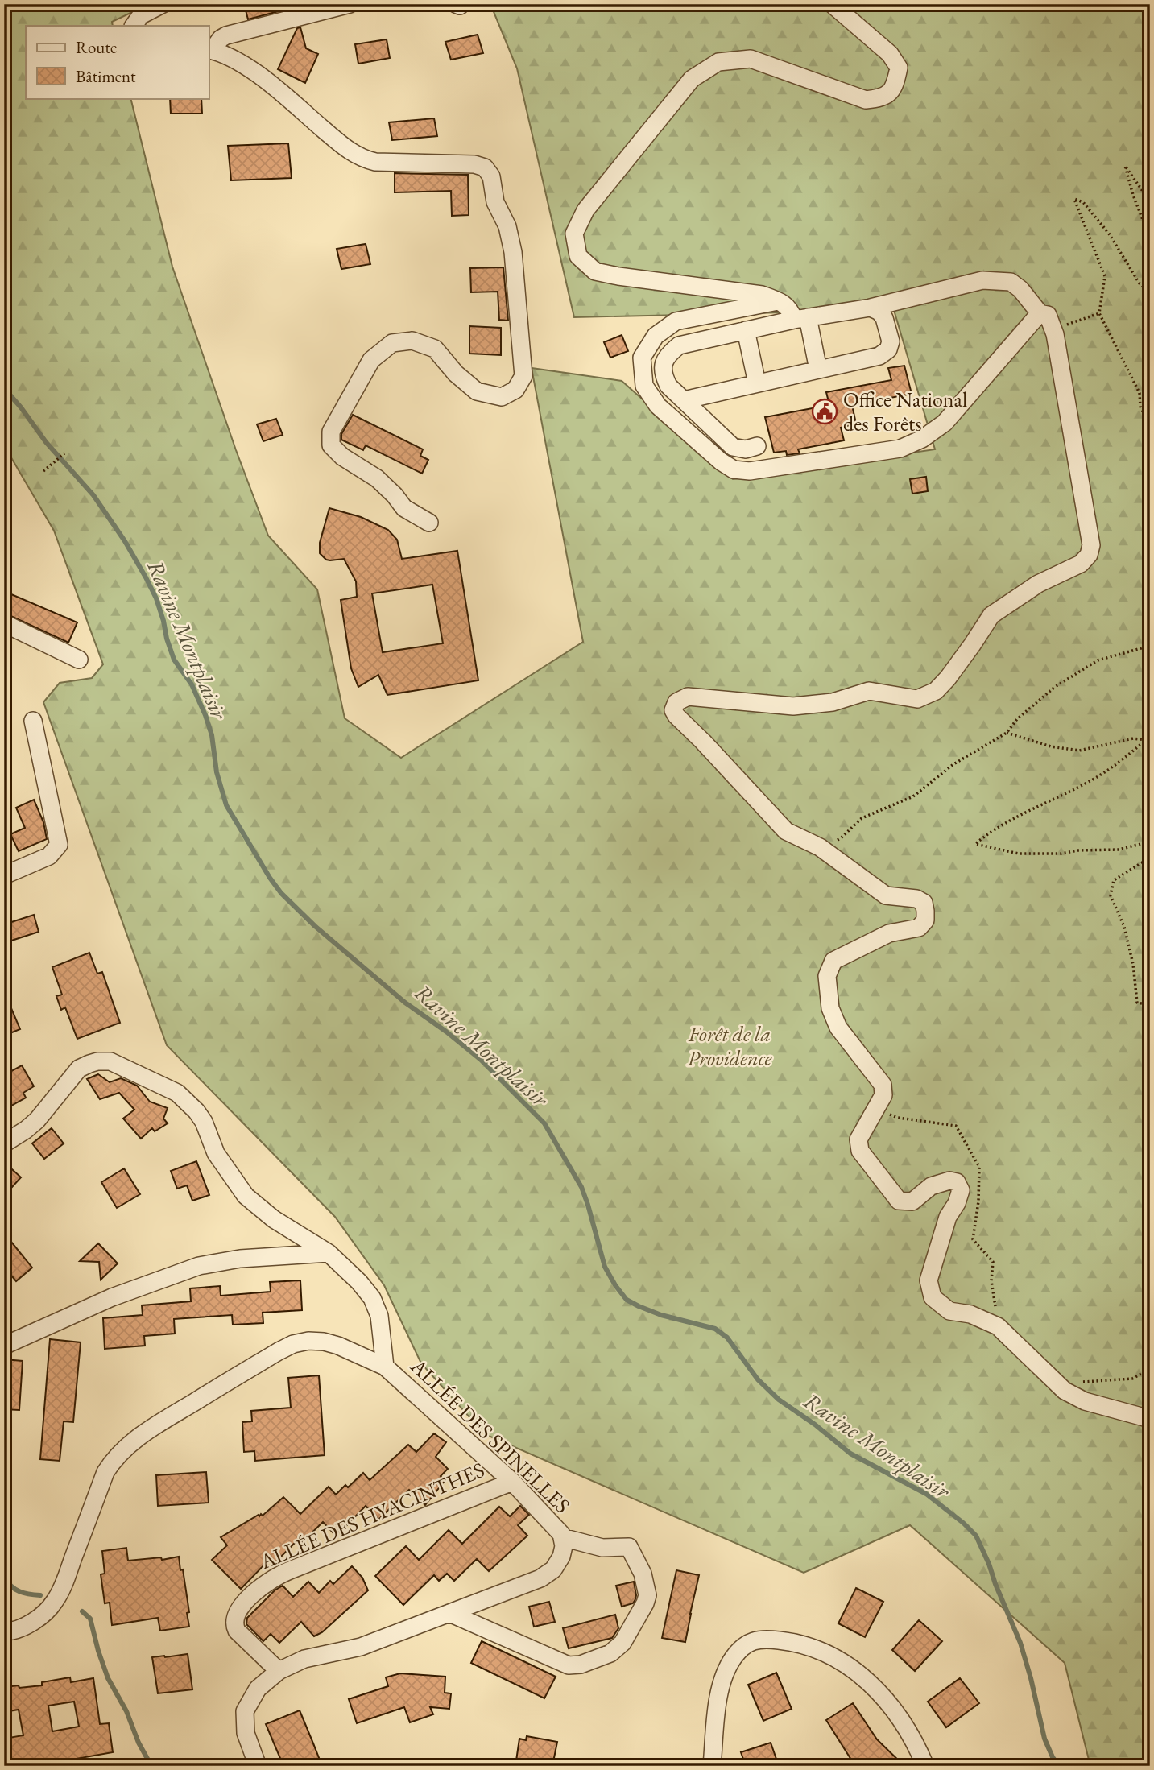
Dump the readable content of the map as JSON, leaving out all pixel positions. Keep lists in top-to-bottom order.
{
  "streets": {
    "street": ["ALLÉE DES SPINELLES", "ALLÉE DES HYACINTHES"]
  },
  "crossings": [
    ["ALLÉE DES SPINELLES", "ALLÉE DES HYACINTHES"]
  ],
  "water": ["Ravine Montplaisir"],
  "parks": ["Forêt de la Providence"],
  "places": {
    "public building": ["Office National des Forêts"]
  },
  "legend": ["Route", "Bâtiment"]
}
